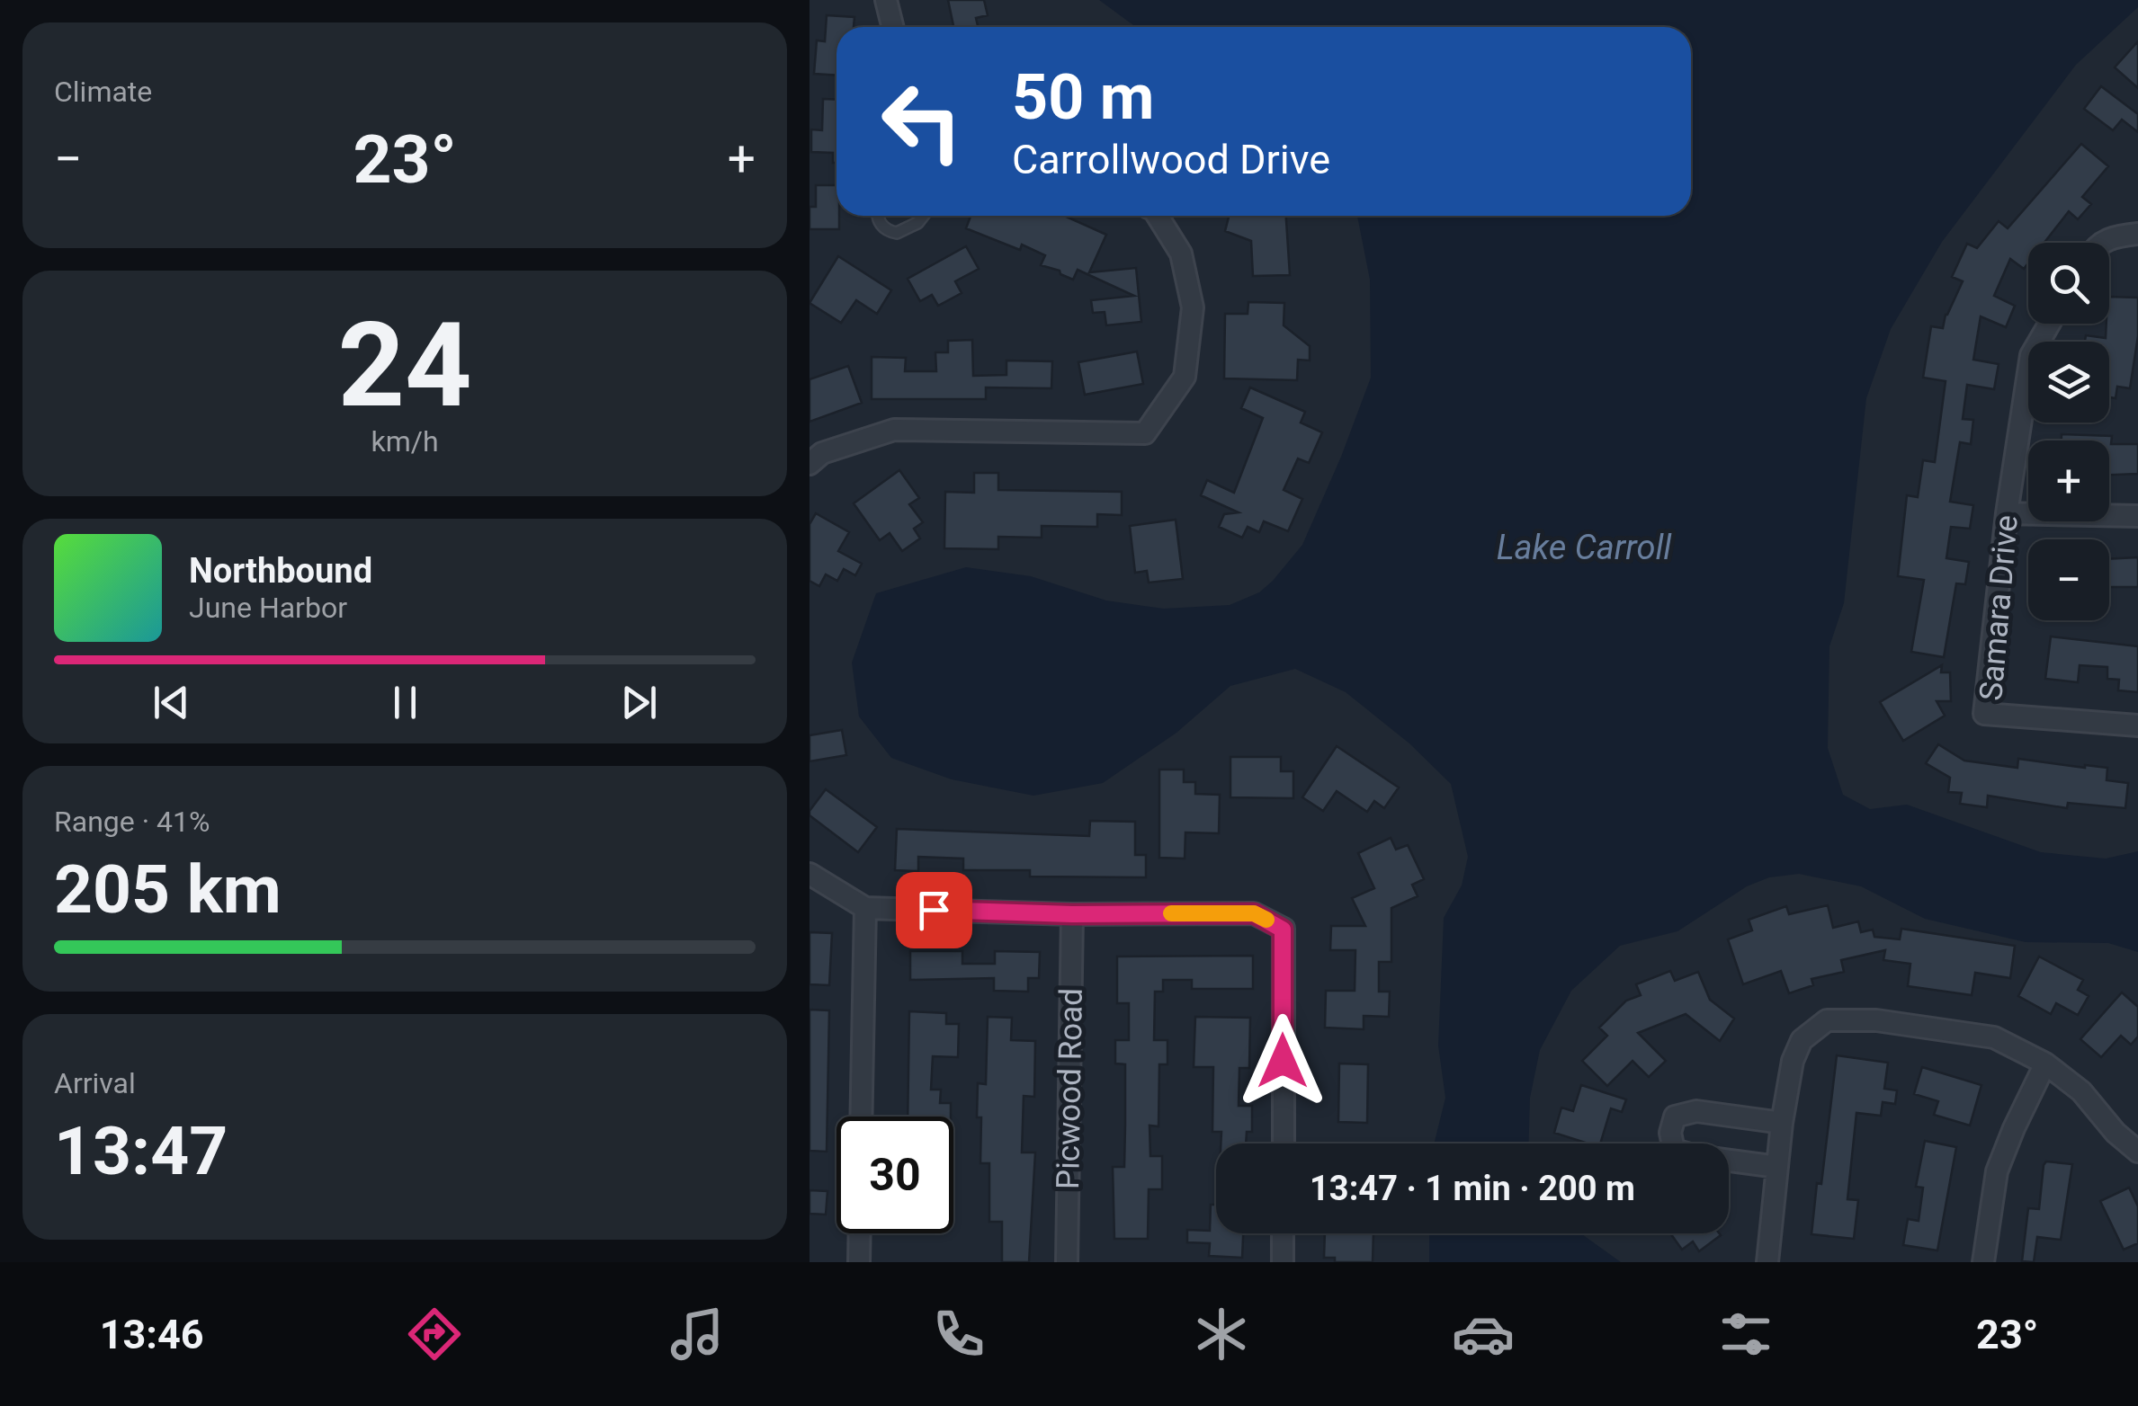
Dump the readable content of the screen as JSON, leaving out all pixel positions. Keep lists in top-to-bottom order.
{
  "streets": {
    "street": ["Samara Drive", "Picwood Road"]
  },
  "water": ["Lake Carroll"],
  "page": {
    "tile": [
      "Climate",
      ["24", "km/h"],
      ["Range · 41%", "205 km"],
      ["Arrival", "13:47"]
    ],
    "turn": ["50 m", "Carrollwood Drive"],
    "heat": ["−", "23°", "+"],
    "map_buttons": ["+", "−"],
    "song": ["Northbound", "June Harbor"],
    "limit": "30",
    "trip": "13:47 · 1 min · 200 m",
    "tabs": ["13:46", "23°"]
  }
}
